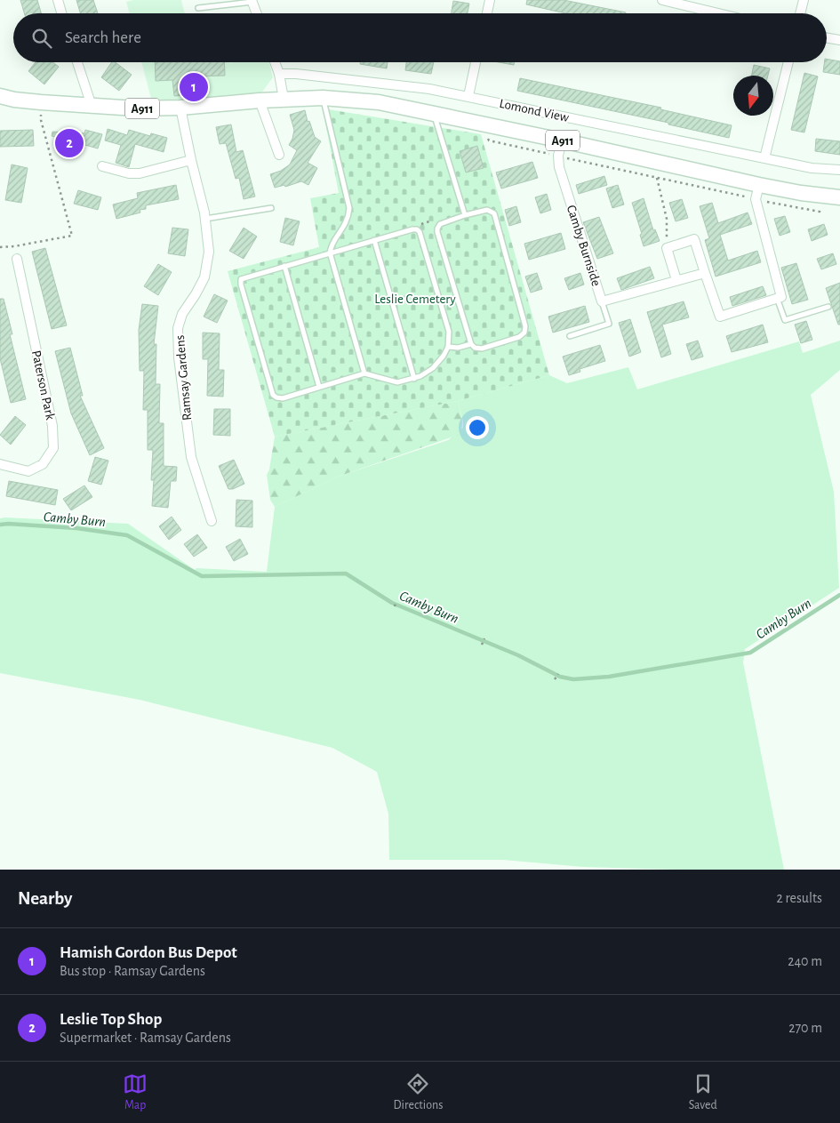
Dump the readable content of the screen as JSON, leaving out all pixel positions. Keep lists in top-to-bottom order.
{
  "streets": {
    "main road": ["A911"],
    "street": [
      "Lomond View",
      "Camby Burnside",
      "Ramsay Gardens",
      "Paterson Park"
    ]
  },
  "crossings": [
    ["A911", "Camby Burnside"],
    ["A911", "Ramsay Gardens"]
  ],
  "water": ["Camby Burn"],
  "parks": ["Leslie Cemetery"],
  "north": "bottom",
  "page": {
    "search": "Search here",
    "pins": ["1", "2"],
    "heading": ["Nearby", "2 results"],
    "list": [
      {
        "mark": "1",
        "name": "Hamish Gordon Bus Depot",
        "note": "Bus stop · Ramsay Gardens",
        "value": "240 m"
      },
      {
        "mark": "2",
        "name": "Leslie Top Shop",
        "note": "Supermarket · Ramsay Gardens",
        "value": "270 m"
      }
    ],
    "nav": ["Map", "Directions", "Saved"]
  }
}
